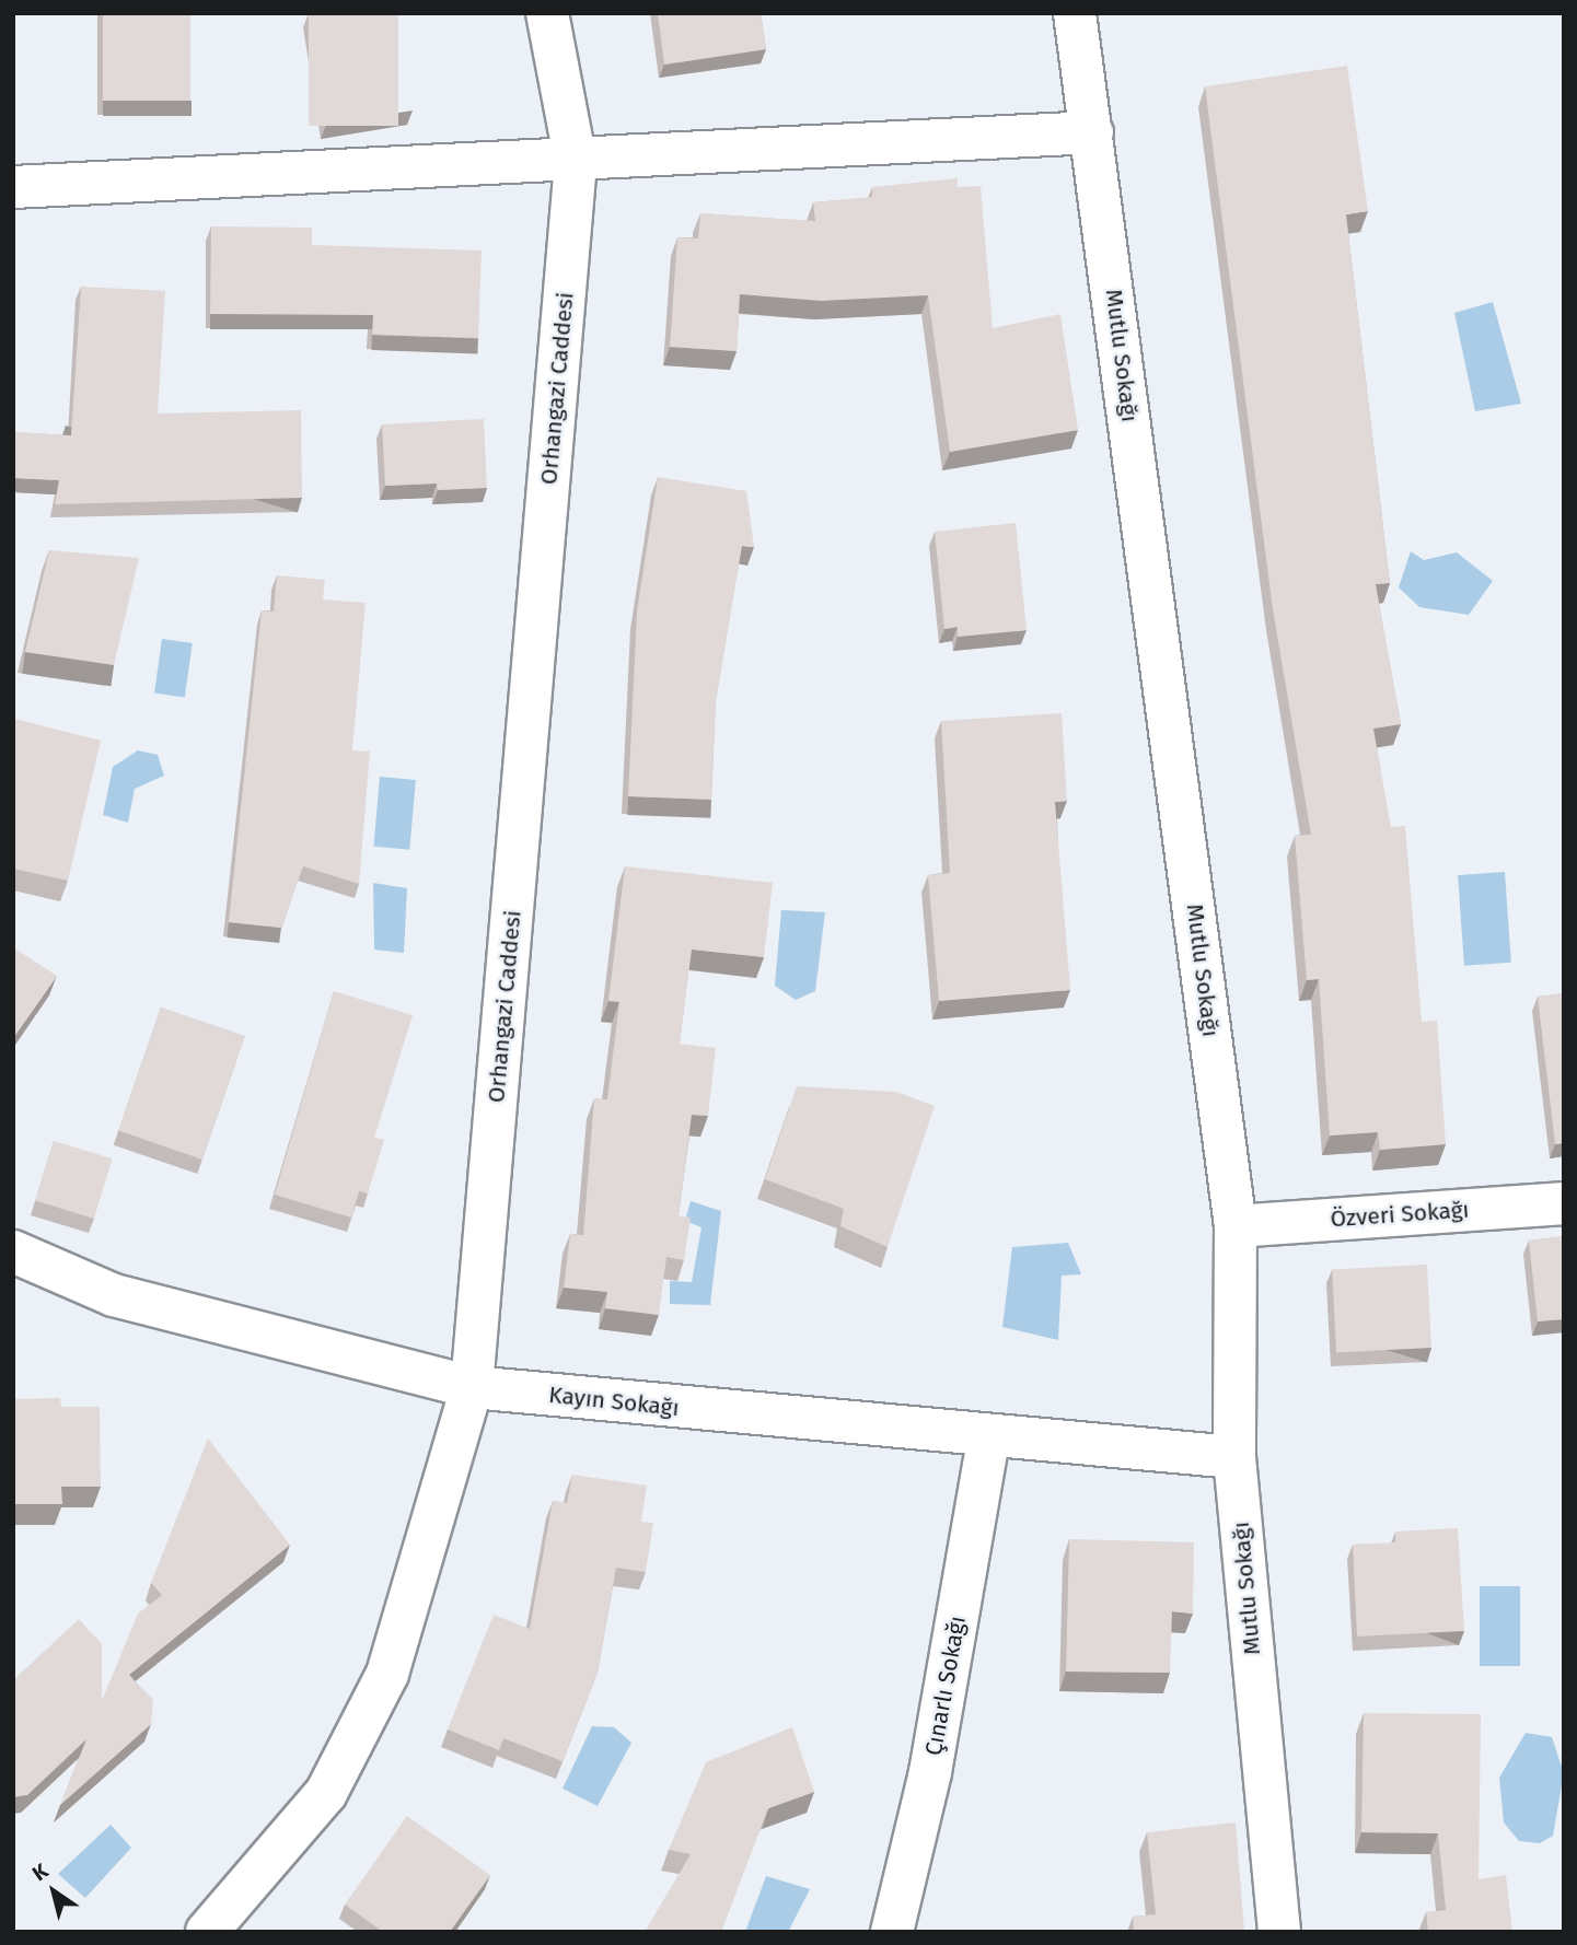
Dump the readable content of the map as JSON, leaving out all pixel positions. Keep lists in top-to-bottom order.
{
  "streets": {
    "street": [
      "Mutlu Sokağı",
      "Orhangazi Caddesi",
      "Özveri Sokağı",
      "Kayın Sokağı",
      "Çınarlı Sokağı"
    ]
  },
  "crossings": [
    ["Mutlu Sokağı", "Özveri Sokağı"],
    ["Mutlu Sokağı", "Kayın Sokağı"],
    ["Orhangazi Caddesi", "Kayın Sokağı"],
    ["Kayın Sokağı", "Çınarlı Sokağı"]
  ],
  "north": "top left"
}
